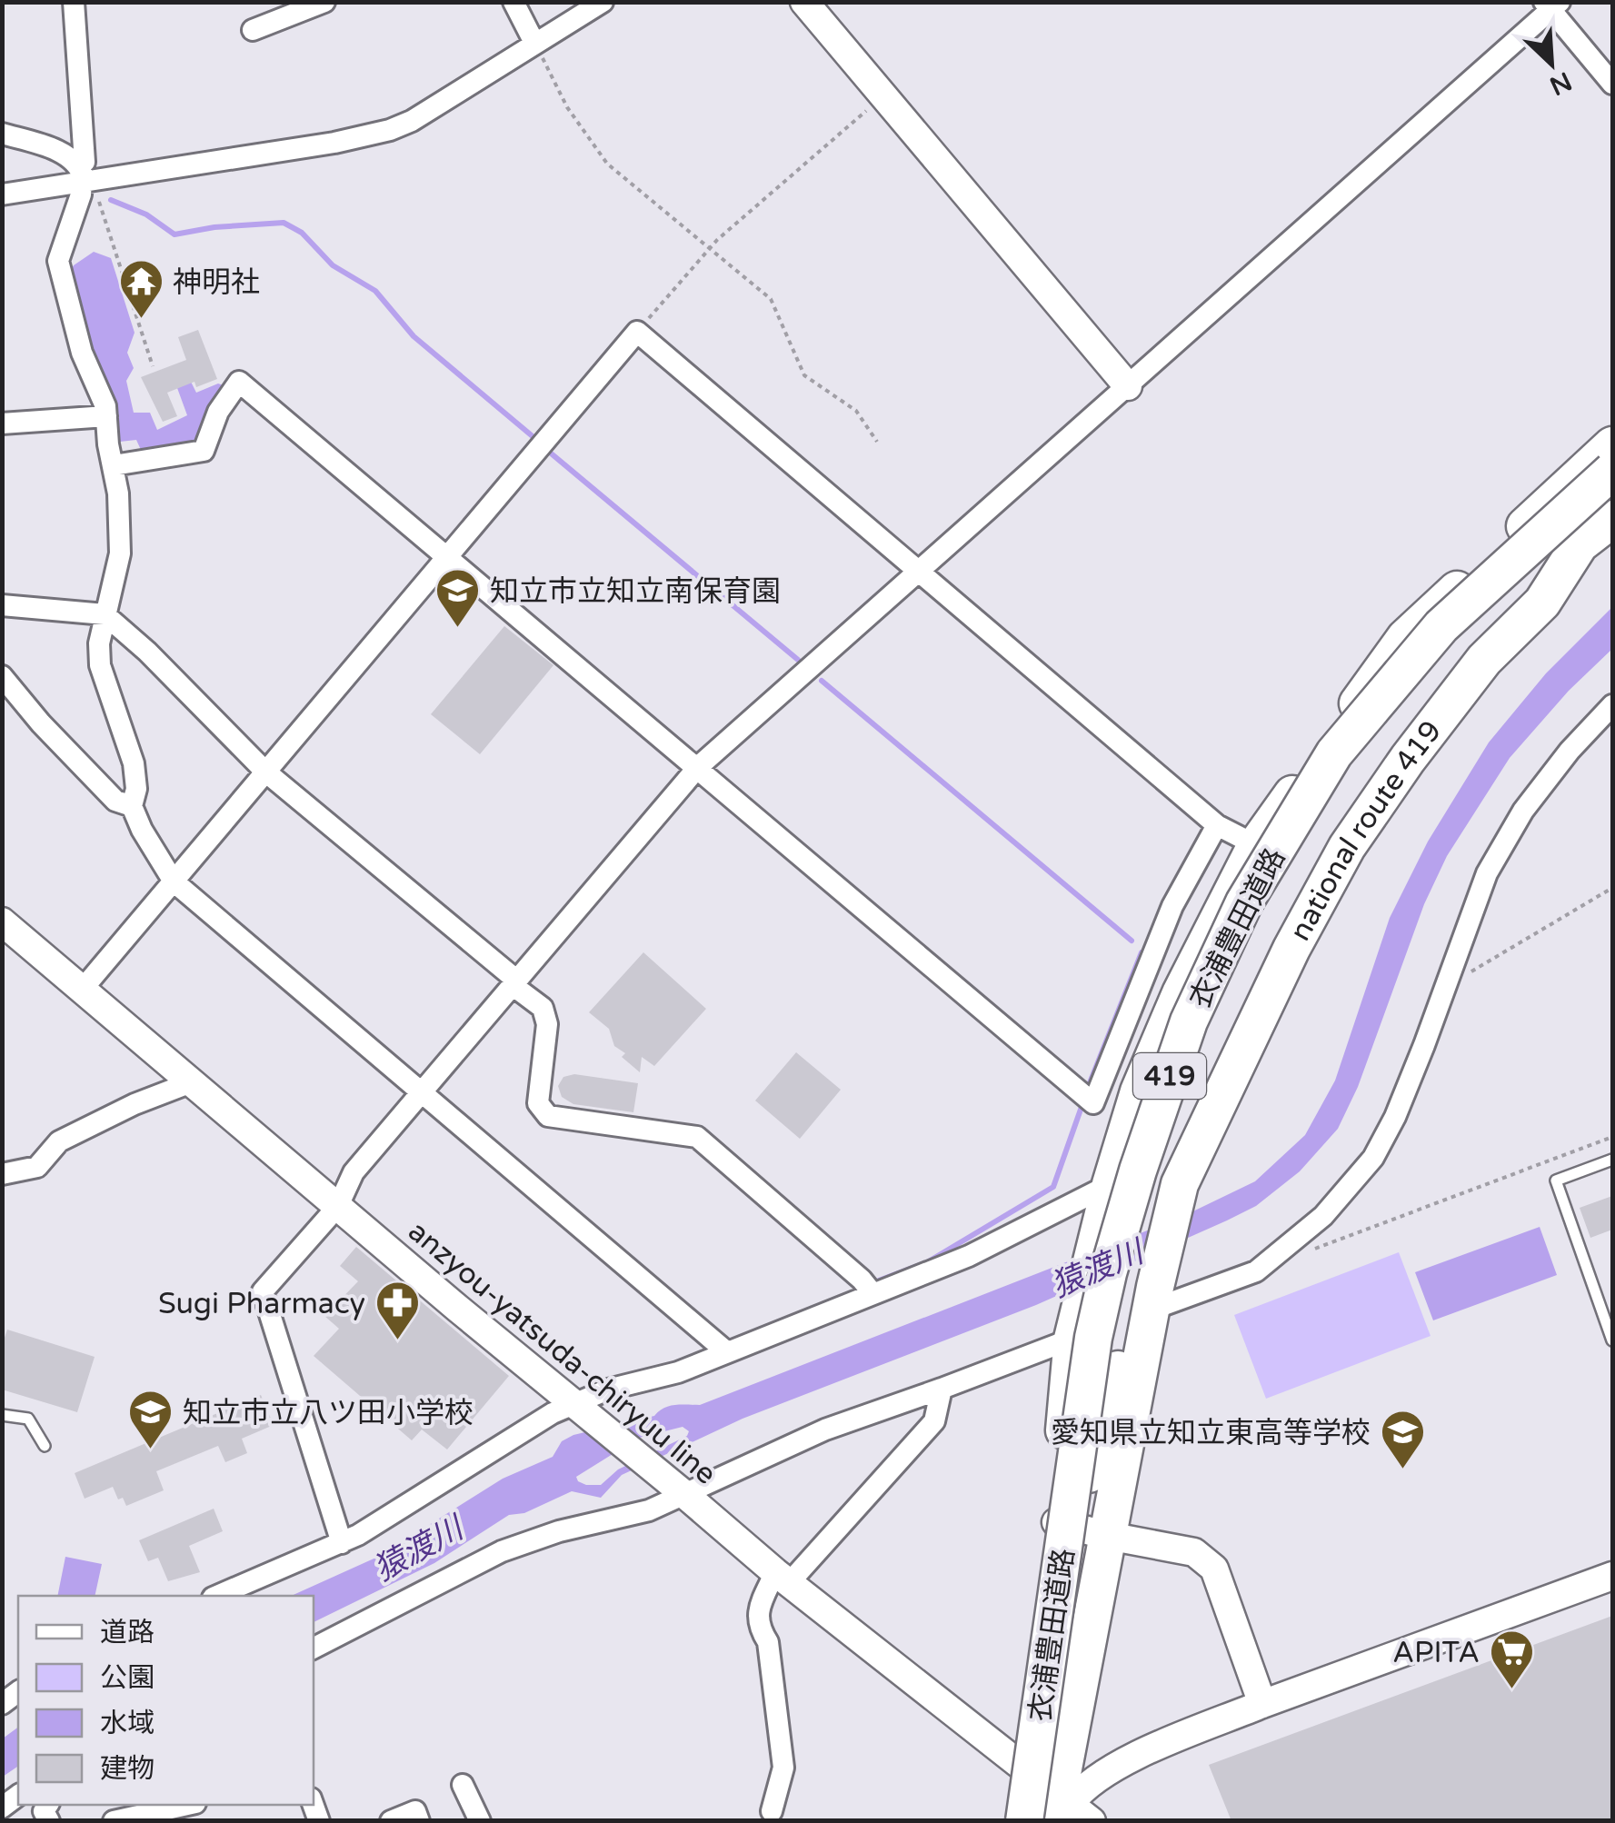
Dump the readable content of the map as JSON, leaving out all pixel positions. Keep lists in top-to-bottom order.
{
  "streets": {
    "highway": ["national route 419", "衣浦豊田道路", "419"],
    "street": ["anzyou-yatsuda-chiryuu line"]
  },
  "crossings": [
    ["national route 419", "衣浦豊田道路"],
    ["national route 419", "419"],
    ["衣浦豊田道路", "419"],
    ["衣浦豊田道路", "anzyou-yatsuda-chiryuu line"],
    ["419", "anzyou-yatsuda-chiryuu line"]
  ],
  "water": ["猿渡川"],
  "places": {
    "temple": ["神明社"],
    "school or university": ["知立市立知立南保育園", "知立市立八ツ田小学校", "愛知県立知立東高等学校"],
    "pharmacy": ["Sugi Pharmacy"],
    "supermarket": ["APITA"]
  },
  "legend": [
    "道路",
    "公園",
    "水域",
    "建物"
  ],
  "north": "bottom right"
}
